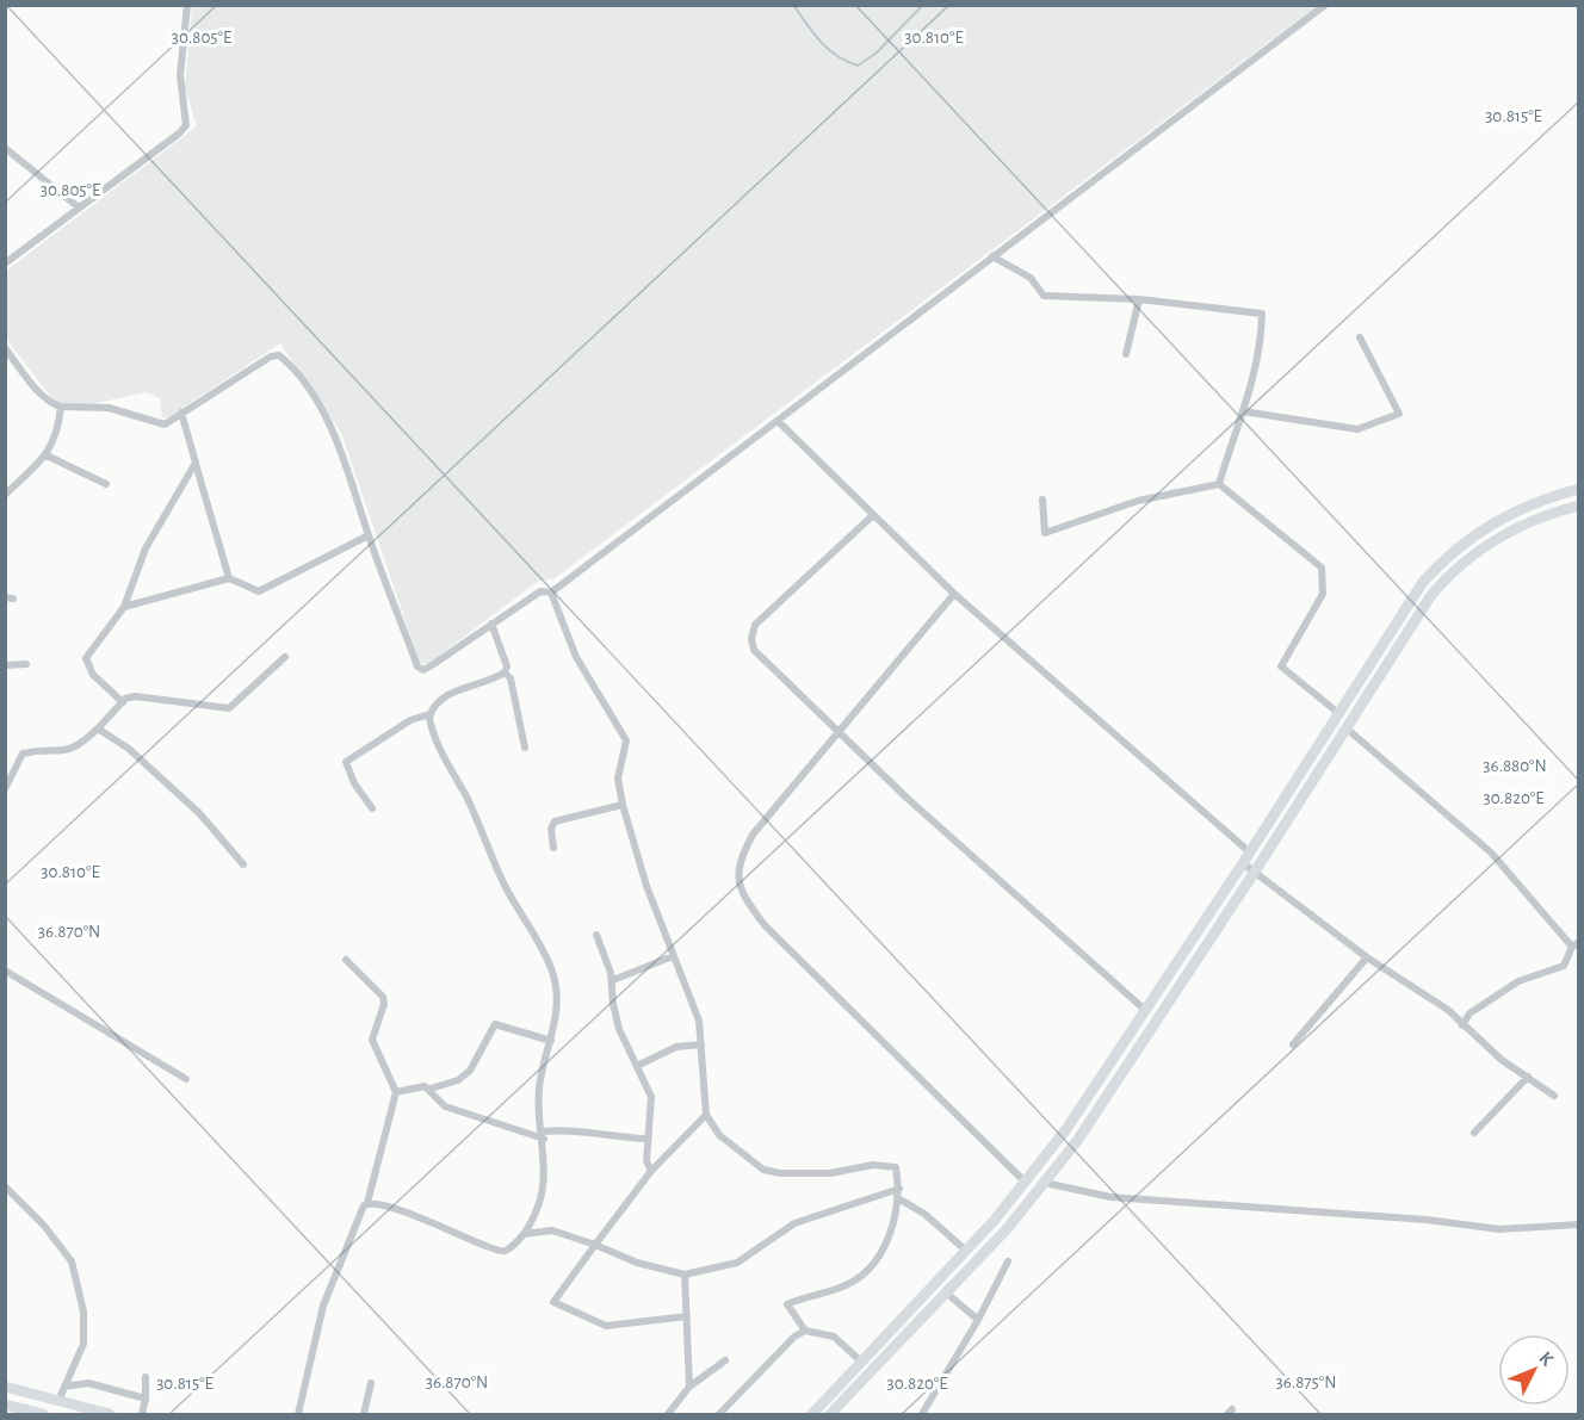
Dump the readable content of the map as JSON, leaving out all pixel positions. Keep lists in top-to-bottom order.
{
  "north": "top right",
  "coordinates": [
    "30.805°E",
    "30.810°E",
    "30.815°E",
    "36.880°N",
    "30.820°E",
    "36.870°N",
    "36.875°N"
  ]
}
